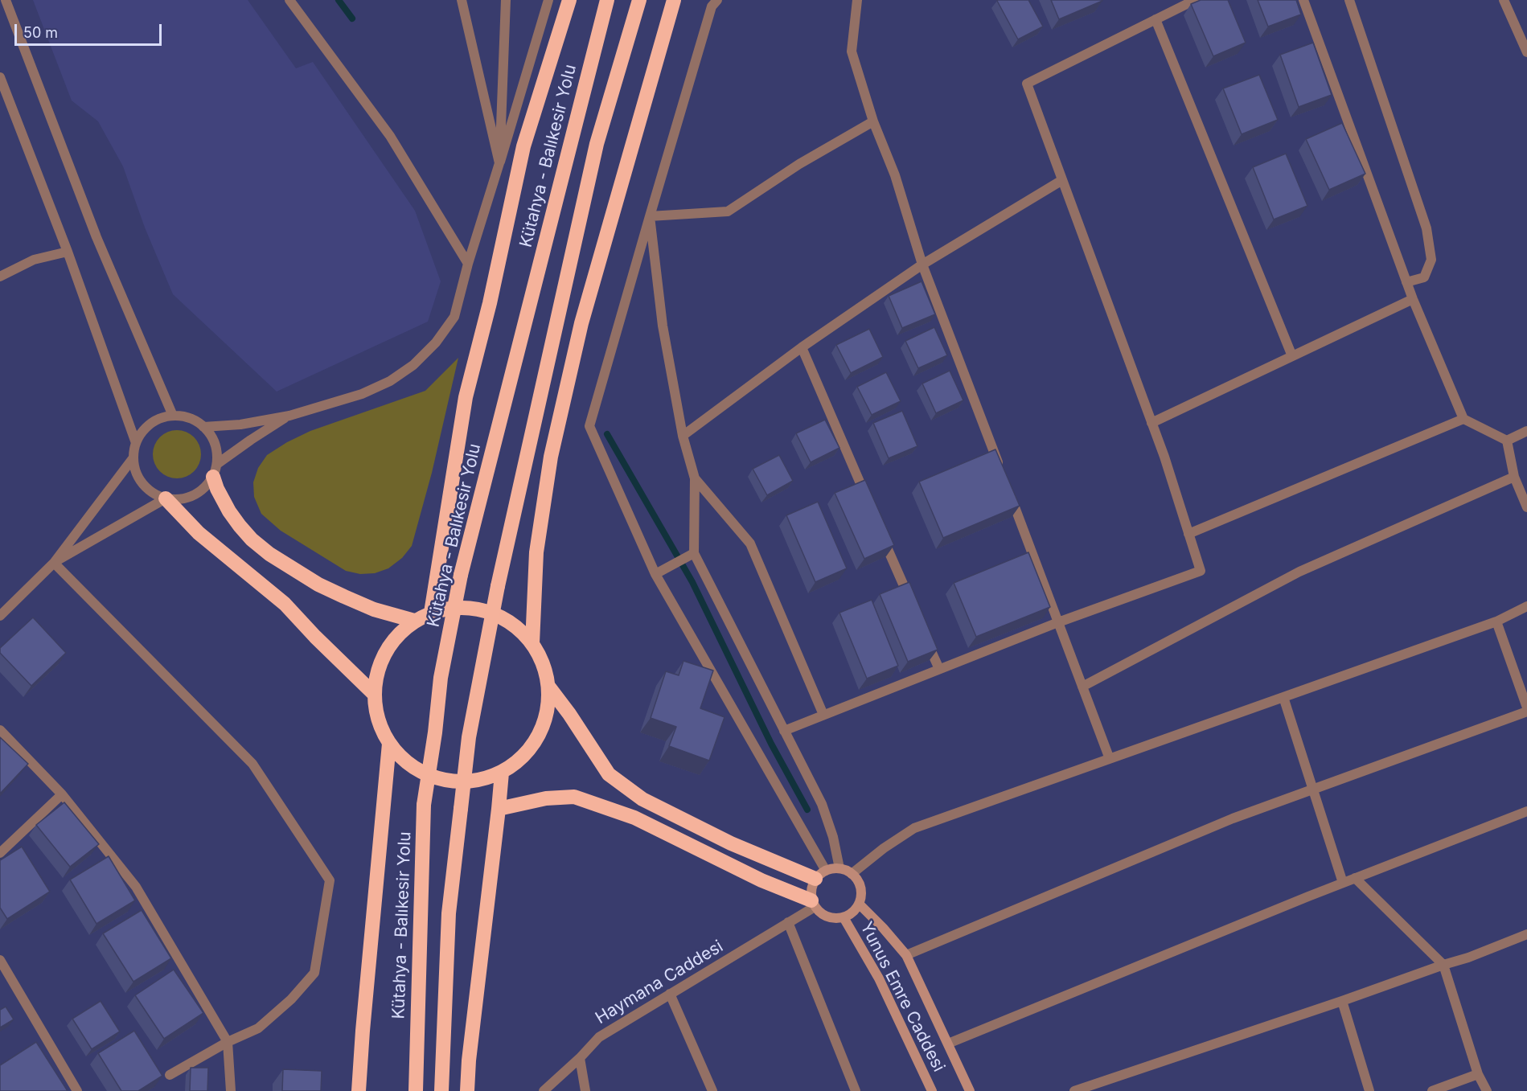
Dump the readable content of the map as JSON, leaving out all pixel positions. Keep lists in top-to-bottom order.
{
  "streets": {
    "highway": ["Kütahya - Balıkesir Yolu"],
    "street": ["Haymana Caddesi", "Yunus Emre Caddesi"]
  },
  "crossings": [
    ["Haymana Caddesi", "Yunus Emre Caddesi"]
  ],
  "scale_bar": "50 m"
}
